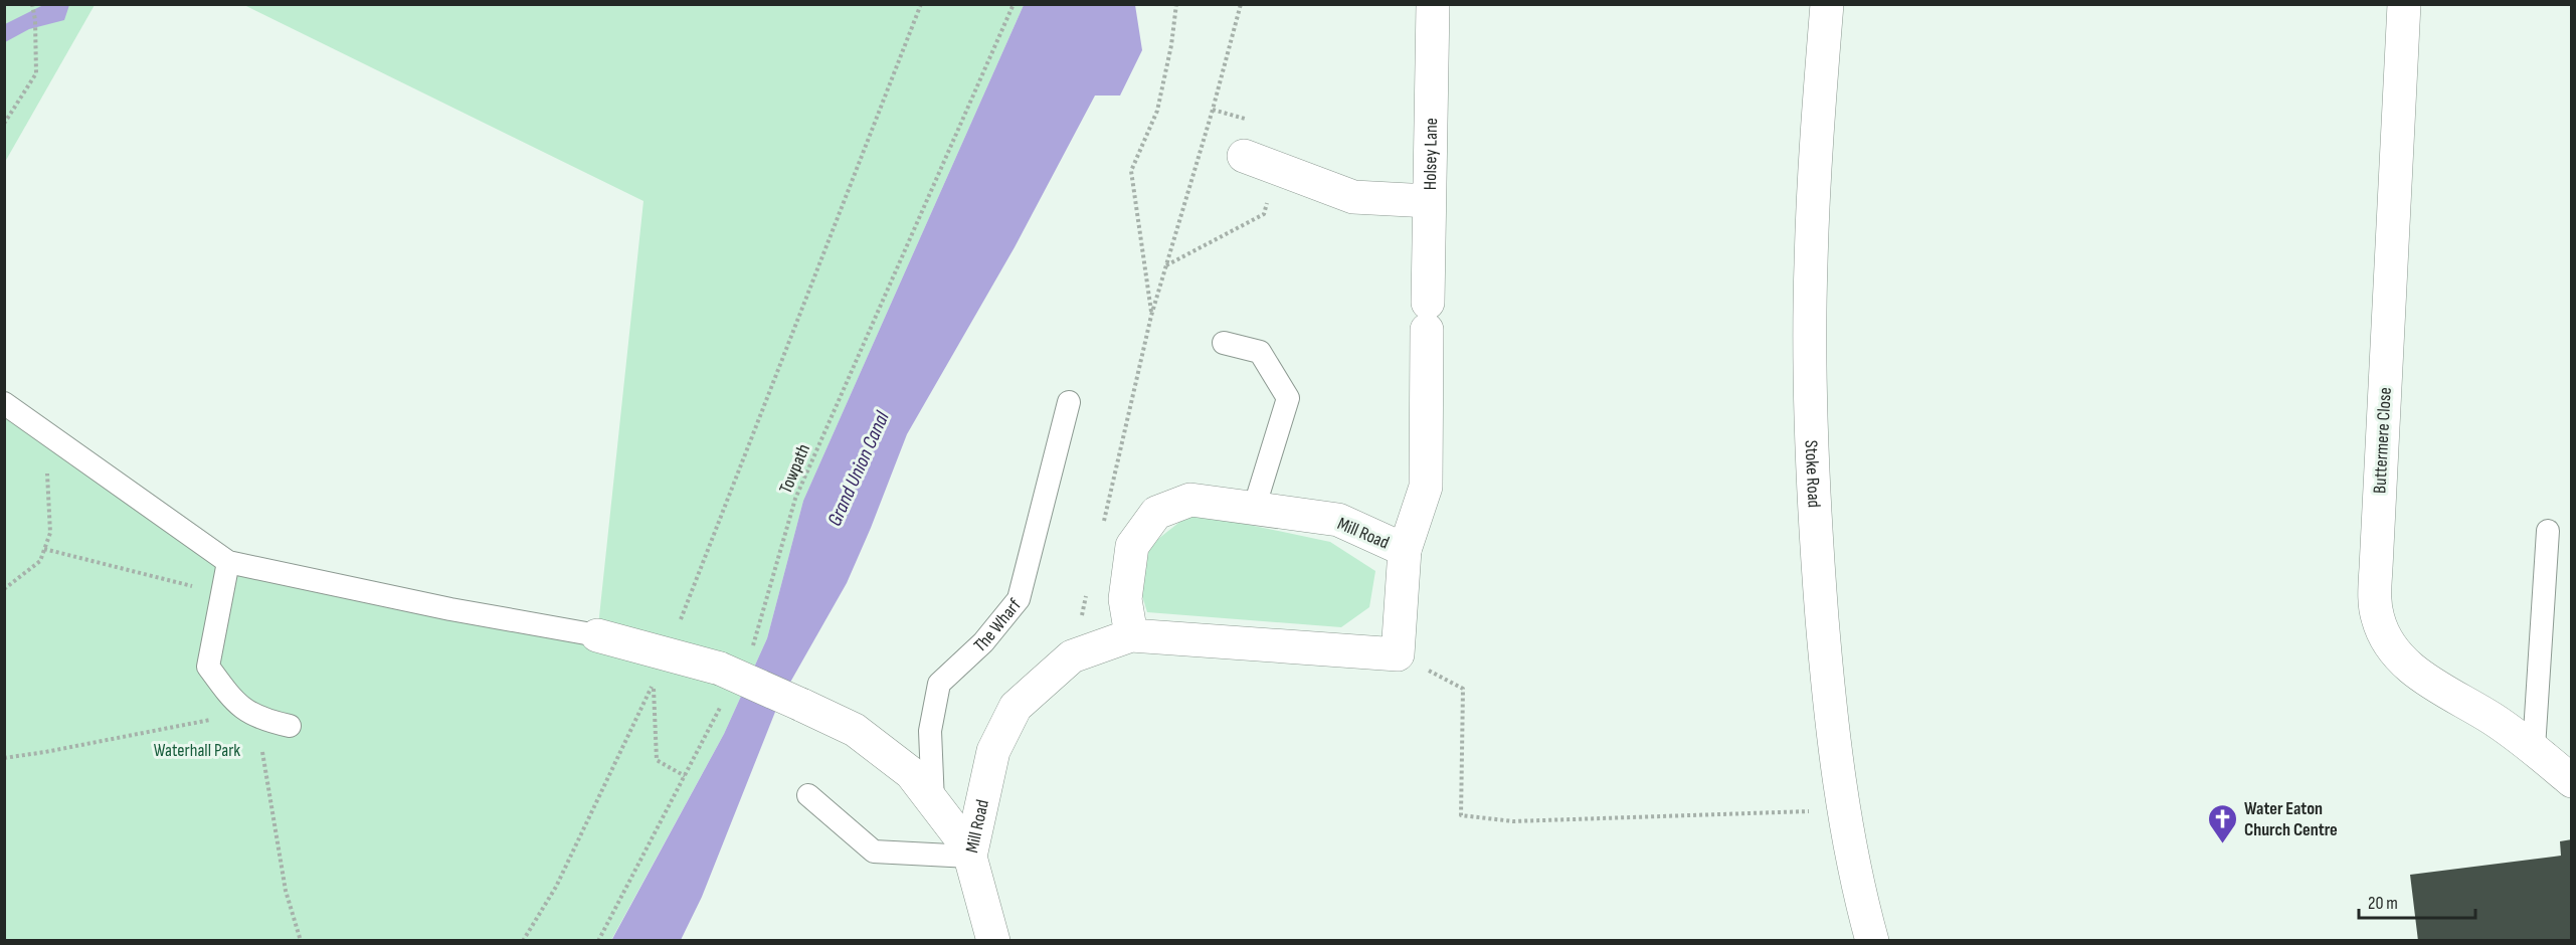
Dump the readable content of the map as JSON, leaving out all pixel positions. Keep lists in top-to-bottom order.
{
  "streets": {
    "street": [
      "Holsey Lane",
      "Buttermere Close",
      "Stoke Road",
      "Mill Road"
    ],
    "lane": ["The Wharf"],
    "path": ["Towpath"]
  },
  "crossings": [
    ["Holsey Lane", "Mill Road"]
  ],
  "water": ["Grand Union Canal"],
  "parks": ["Waterhall Park"],
  "places": {
    "church": ["Water Eaton Church Centre"]
  },
  "scale_bar": "20 m"
}
